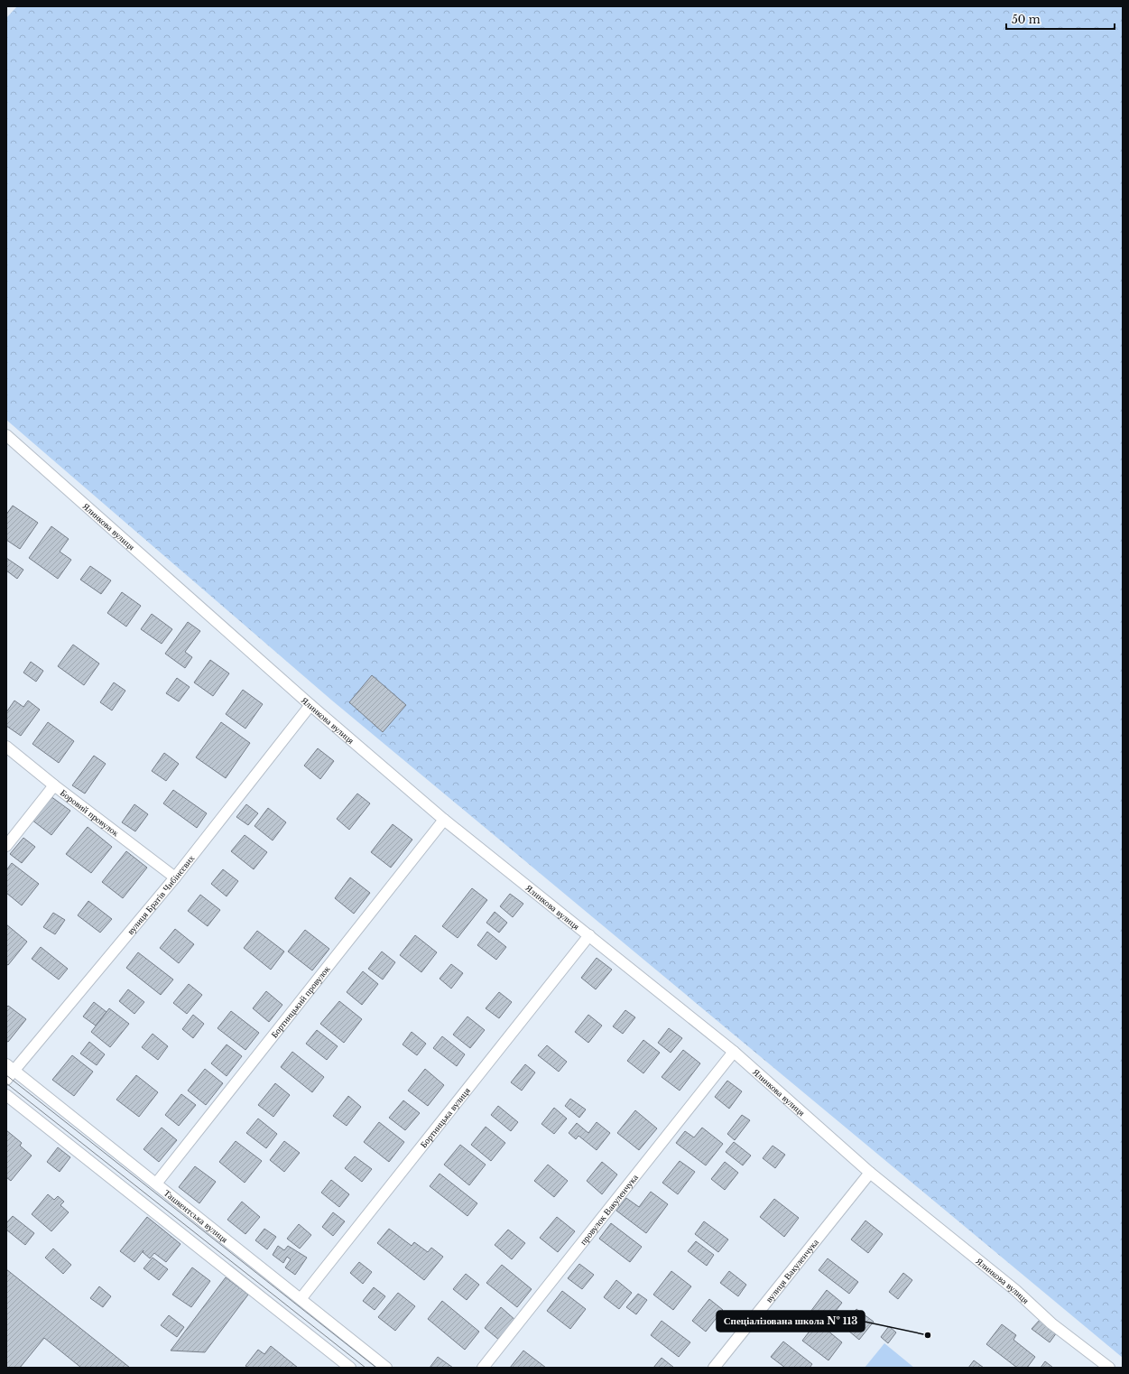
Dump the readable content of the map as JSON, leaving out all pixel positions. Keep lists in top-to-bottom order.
{
  "streets": {
    "street": [
      "Ялинкова вулиця",
      "Боровий провулок",
      "вулиця Братів Чибінєєвих",
      "Бортницький провулок",
      "Бортницька вулиця",
      "провулок Вакуленчука",
      "Ташкентська вулиця",
      "вулиця Вакуленчука"
    ]
  },
  "crossings": [
    ["Ялинкова вулиця", "вулиця Братів Чибінєєвих"],
    ["Ялинкова вулиця", "Бортницький провулок"],
    ["Ялинкова вулиця", "Бортницька вулиця"],
    ["Ялинкова вулиця", "провулок Вакуленчука"],
    ["Ялинкова вулиця", "вулиця Вакуленчука"],
    ["Боровий провулок", "вулиця Братів Чибінєєвих"],
    ["вулиця Братів Чибінєєвих", "Ташкентська вулиця"],
    ["Бортницький провулок", "Ташкентська вулиця"],
    ["Бортницька вулиця", "Ташкентська вулиця"]
  ],
  "places": ["Спеціалізована школа № 113"],
  "scale_bar": "50 m"
}
